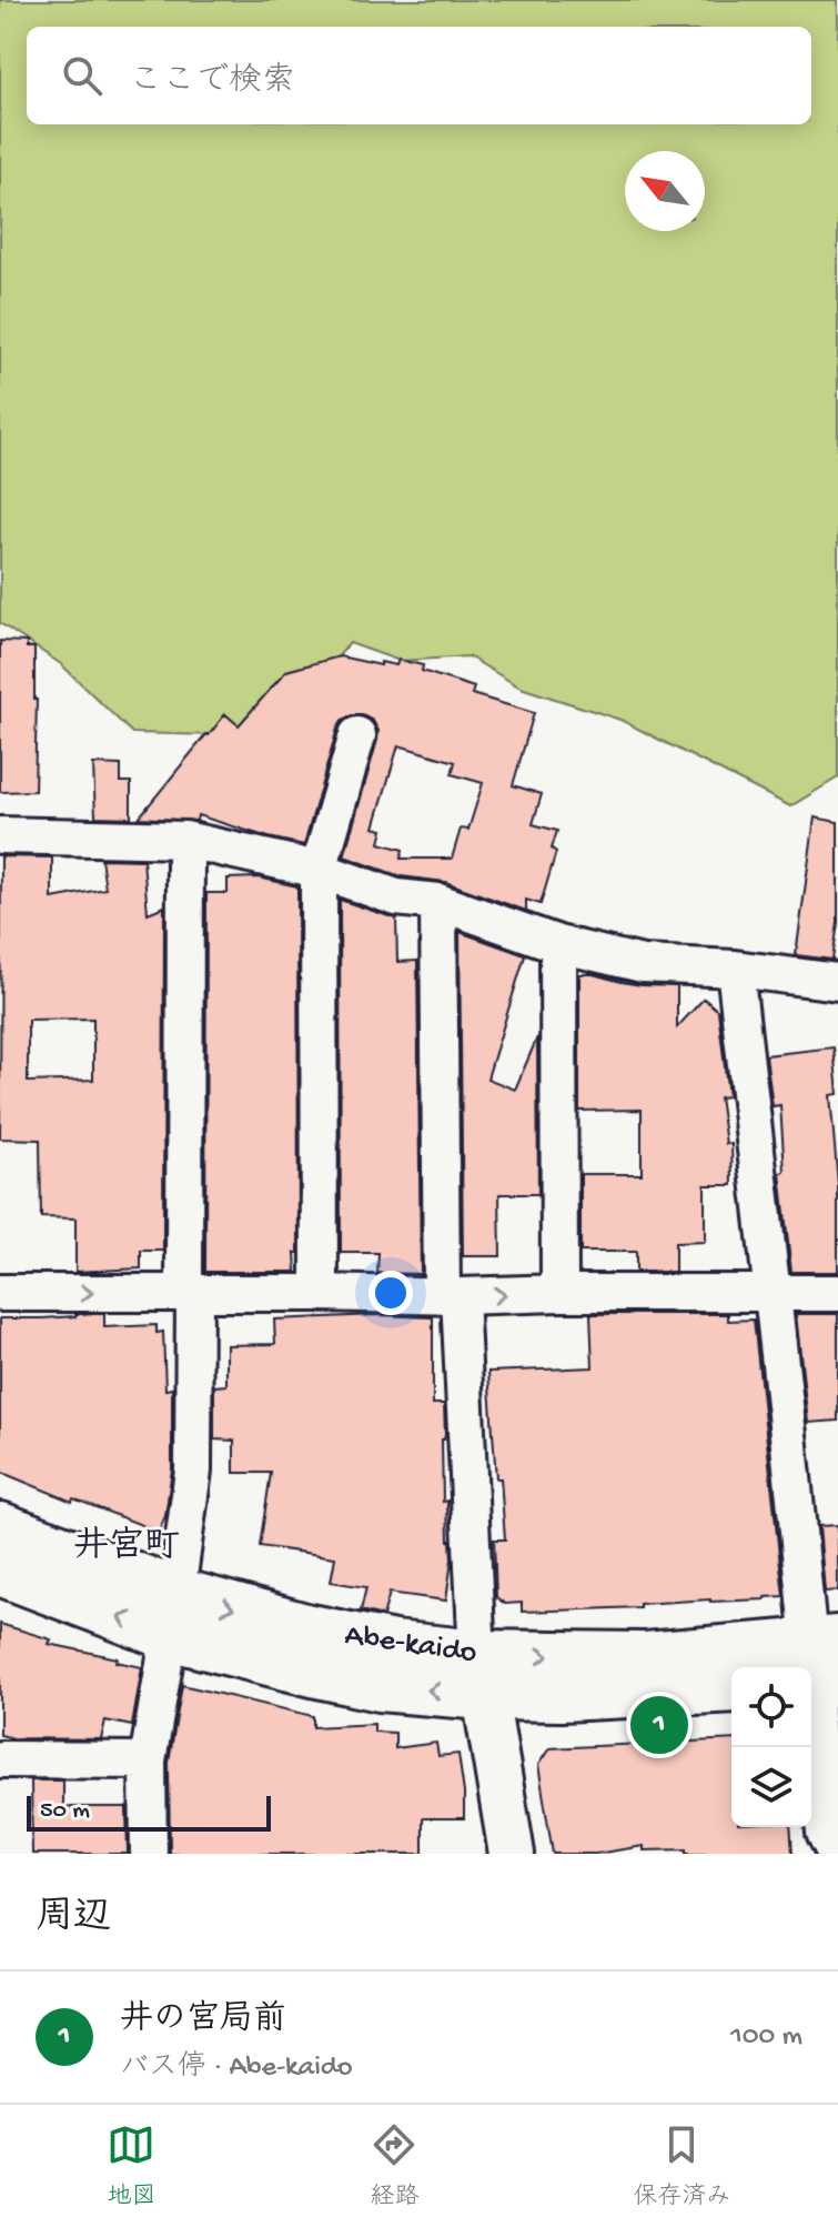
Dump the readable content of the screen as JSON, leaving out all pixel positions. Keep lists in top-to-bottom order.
{
  "streets": {
    "main road": ["Abe-kaido"]
  },
  "districts": ["井宮町"],
  "scale_bar": "50 m",
  "north": "top left",
  "page": {
    "search": "ここで検索",
    "pins": "1",
    "scale": "50 m",
    "heading": "周辺",
    "list": [
      {
        "mark": "1",
        "name": "井の宮局前",
        "note": "バス停 · Abe-kaido",
        "value": "100 m"
      }
    ],
    "nav": ["地図", "経路", "保存済み"]
  }
}
